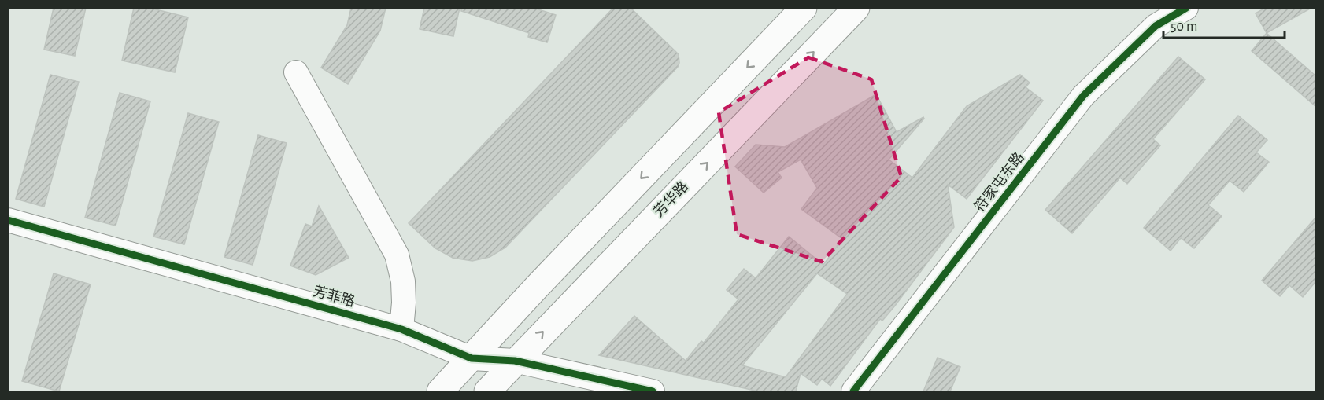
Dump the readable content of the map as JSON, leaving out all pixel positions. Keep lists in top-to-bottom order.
{
  "streets": {
    "main road": ["芳华路"],
    "street": ["符家屯东路", "芳菲路"]
  },
  "crossings": [
    ["芳华路", "芳菲路"]
  ],
  "scale_bar": "50 m"
}
